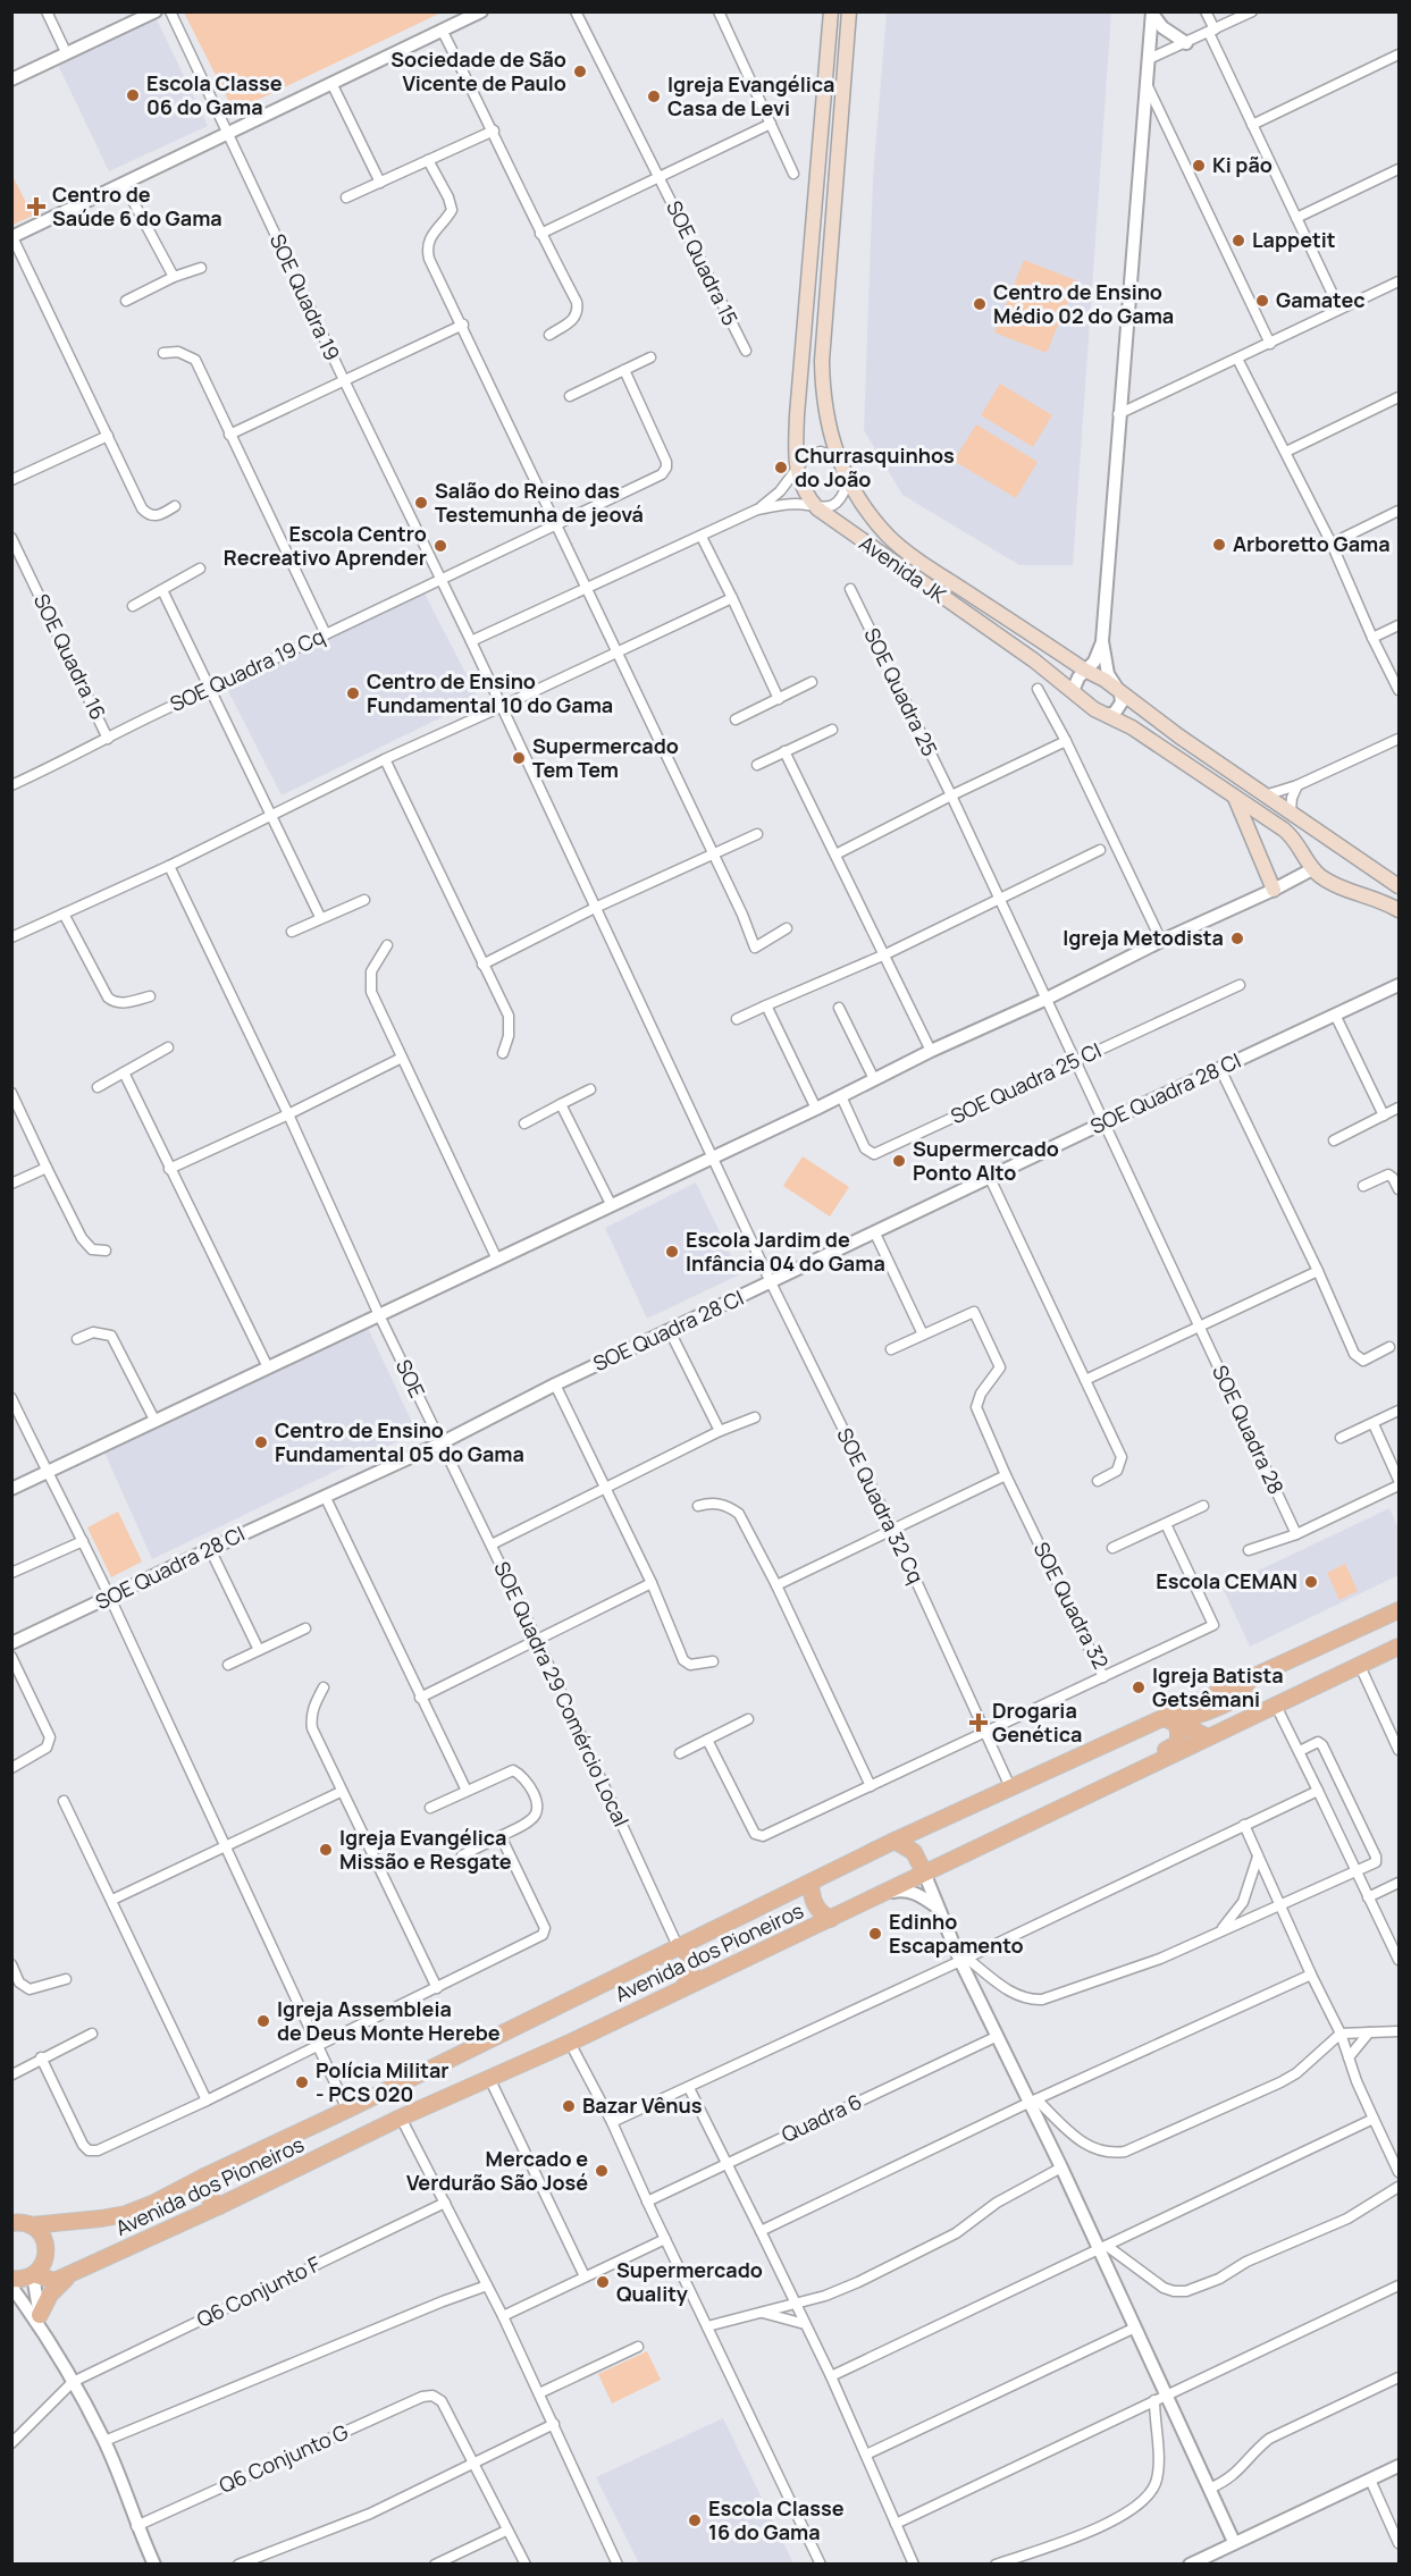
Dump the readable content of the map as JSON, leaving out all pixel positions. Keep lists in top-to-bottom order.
{
  "streets": {
    "main road": ["Avenida JK", "Avenida dos Pioneiros"],
    "street": [
      "SOE Quadra 15",
      "SOE Quadra 19",
      "SOE Quadra 16",
      "SOE Quadra 19 Cq",
      "SOE Quadra 25",
      "SOE Quadra 25 CI",
      "SOE Quadra 28 CI",
      "SOE",
      "SOE Quadra 28",
      "SOE Quadra 32 Cq",
      "SOE Quadra 32",
      "SOE Quadra 29 Comércio Local",
      "Quadra 6",
      "Q6 Conjunto F",
      "Q6 Conjunto G"
    ]
  },
  "crossings": [
    ["SOE Quadra 19", "SOE Quadra 19 Cq"],
    ["SOE Quadra 16", "SOE Quadra 19 Cq"],
    ["SOE Quadra 25", "SOE Quadra 25 CI"],
    ["SOE Quadra 25", "SOE Quadra 28"],
    ["SOE Quadra 25 CI", "SOE Quadra 28"],
    ["SOE Quadra 28 CI", "SOE"],
    ["SOE Quadra 28 CI", "SOE Quadra 28"],
    ["SOE Quadra 28 CI", "SOE Quadra 32 Cq"],
    ["SOE Quadra 28 CI", "SOE Quadra 29 Comércio Local"],
    ["SOE", "SOE Quadra 29 Comércio Local"],
    ["SOE Quadra 32 Cq", "Avenida dos Pioneiros"],
    ["SOE Quadra 29 Comércio Local", "Avenida dos Pioneiros"]
  ],
  "places": {
    "other": [
      "Sociedade de São Vicente de Paulo",
      "Escola Classe 06 do Gama",
      "Igreja Evangélica Casa de Levi",
      "Ki pão",
      "Lappetit",
      "Gamatec",
      "Centro de Ensino Médio 02 do Gama",
      "Churrasquinhos do João",
      "Salão do Reino das Testemunha de jeová",
      "Arboretto Gama",
      "Escola Centro Recreativo Aprender",
      "Centro de Ensino Fundamental 10 do Gama",
      "Supermercado Tem Tem",
      "Igreja Metodista",
      "Supermercado Ponto Alto",
      "Escola Jardim de Infância 04 do Gama",
      "Centro de Ensino Fundamental 05 do Gama",
      "Escola CEMAN",
      "Igreja Batista Getsêmani",
      "Igreja Evangélica Missão e Resgate",
      "Edinho Escapamento",
      "Igreja Assembleia de Deus Monte Herebe",
      "Polícia Militar - PCS 020",
      "Bazar Vênus",
      "Mercado e Verdurão São José",
      "Supermercado Quality",
      "Escola Classe 16 do Gama"
    ],
    "health": ["Centro de Saúde 6 do Gama", "Drogaria Genética"]
  }
}
